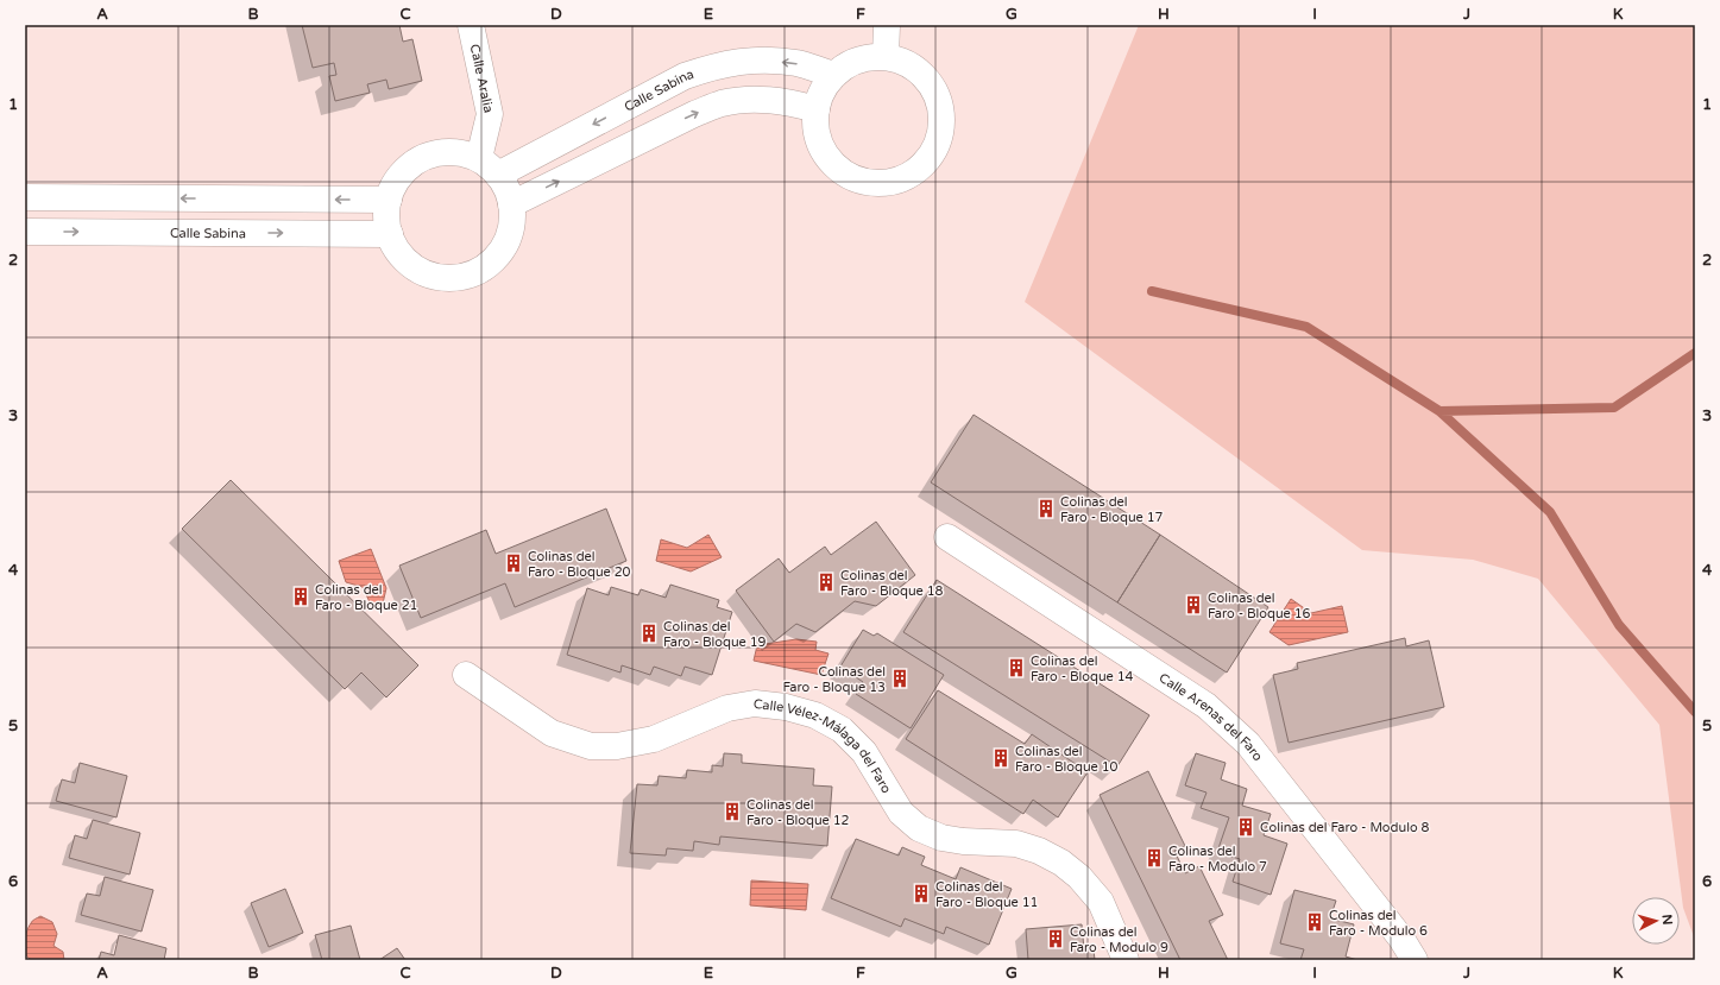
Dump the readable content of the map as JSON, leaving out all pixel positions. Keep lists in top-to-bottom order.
{
  "streets": {
    "street": [
      "Calle Aralia",
      "Calle Sabina",
      "Calle Arenas del Faro",
      "Calle Vélez-Málaga del Faro"
    ]
  },
  "crossings": [
    ["Calle Aralia", "Calle Sabina"]
  ],
  "places": {
    "building": [
      "Colinas del Faro - Bloque 17",
      "Colinas del Faro - Bloque 20",
      "Colinas del Faro - Bloque 18",
      "Colinas del Faro - Bloque 21",
      "Colinas del Faro - Bloque 16",
      "Colinas del Faro - Bloque 19",
      "Colinas del Faro - Bloque 14",
      "Colinas del Faro - Bloque 13",
      "Colinas del Faro - Bloque 10",
      "Colinas del Faro - Bloque 12",
      "Colinas del Faro - Modulo 8",
      "Colinas del Faro - Modulo 7",
      "Colinas del Faro - Bloque 11",
      "Colinas del Faro - Modulo 6",
      "Colinas del Faro - Modulo 9"
    ]
  },
  "north": "right",
  "grid": {
    "columns": [
      "A",
      "B",
      "C",
      "D",
      "E",
      "F",
      "G",
      "H",
      "I",
      "J",
      "K"
    ],
    "rows": [
      "1",
      "2",
      "3",
      "4",
      "5",
      "6"
    ]
  }
}
